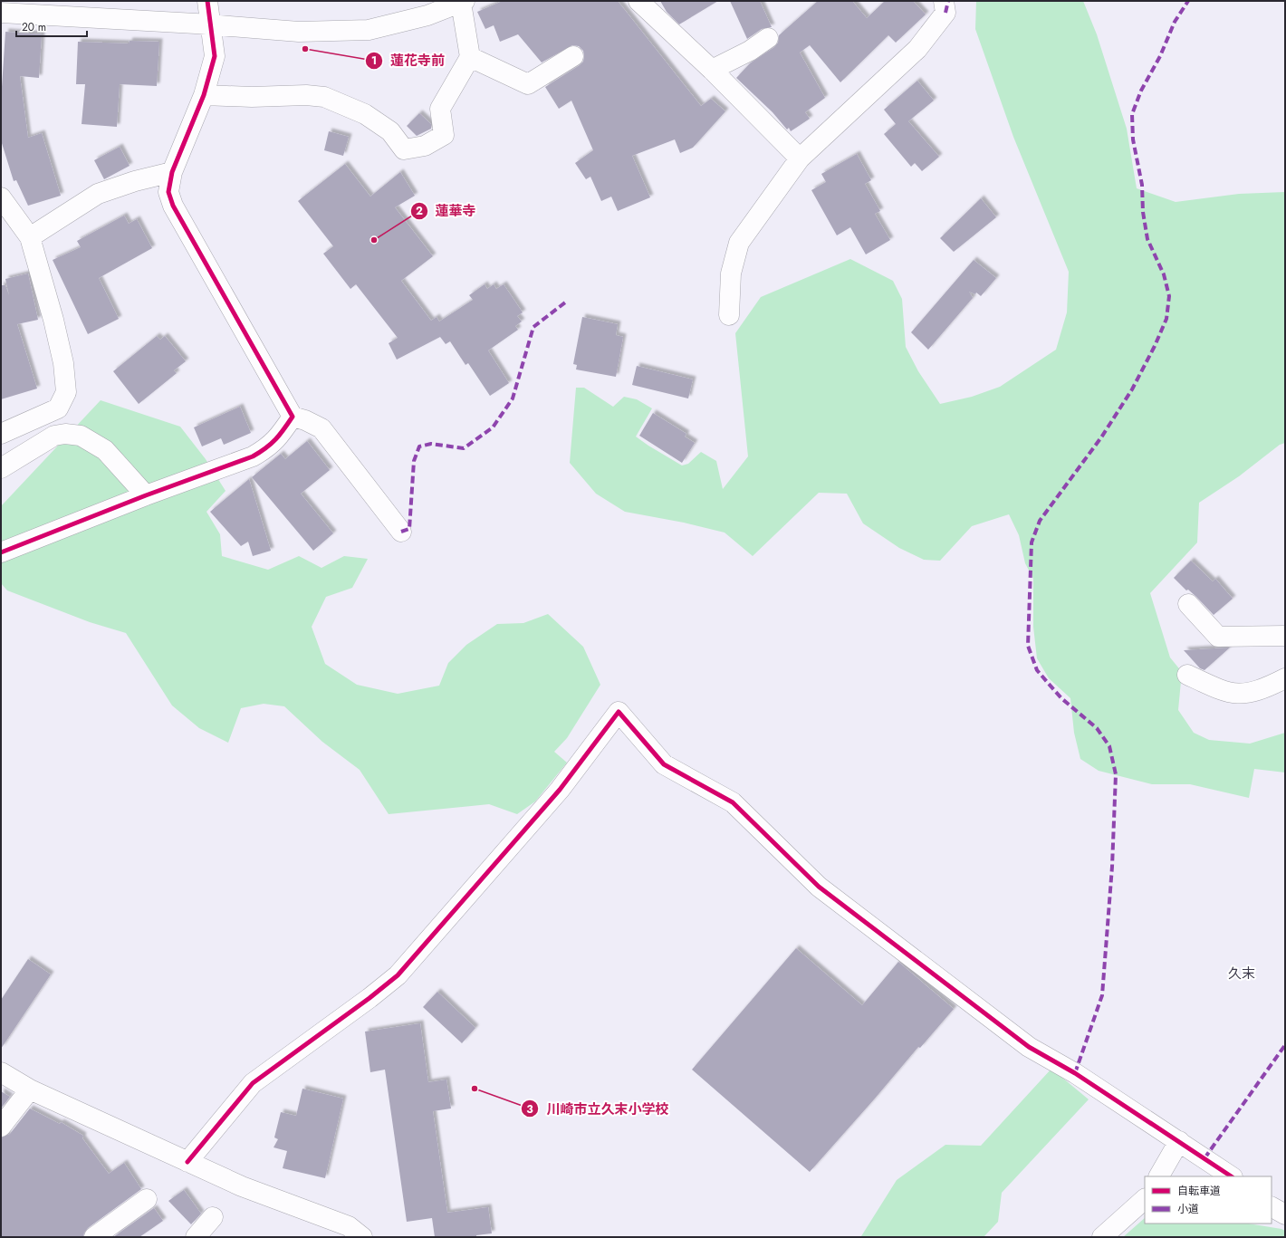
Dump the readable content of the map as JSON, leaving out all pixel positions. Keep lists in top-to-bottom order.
{
  "districts": ["久末"],
  "places": ["蓮花寺前", "蓮華寺", "川崎市立久末小学校"],
  "legend": ["自転車道", "小道"],
  "scale_bar": "20 m"
}
